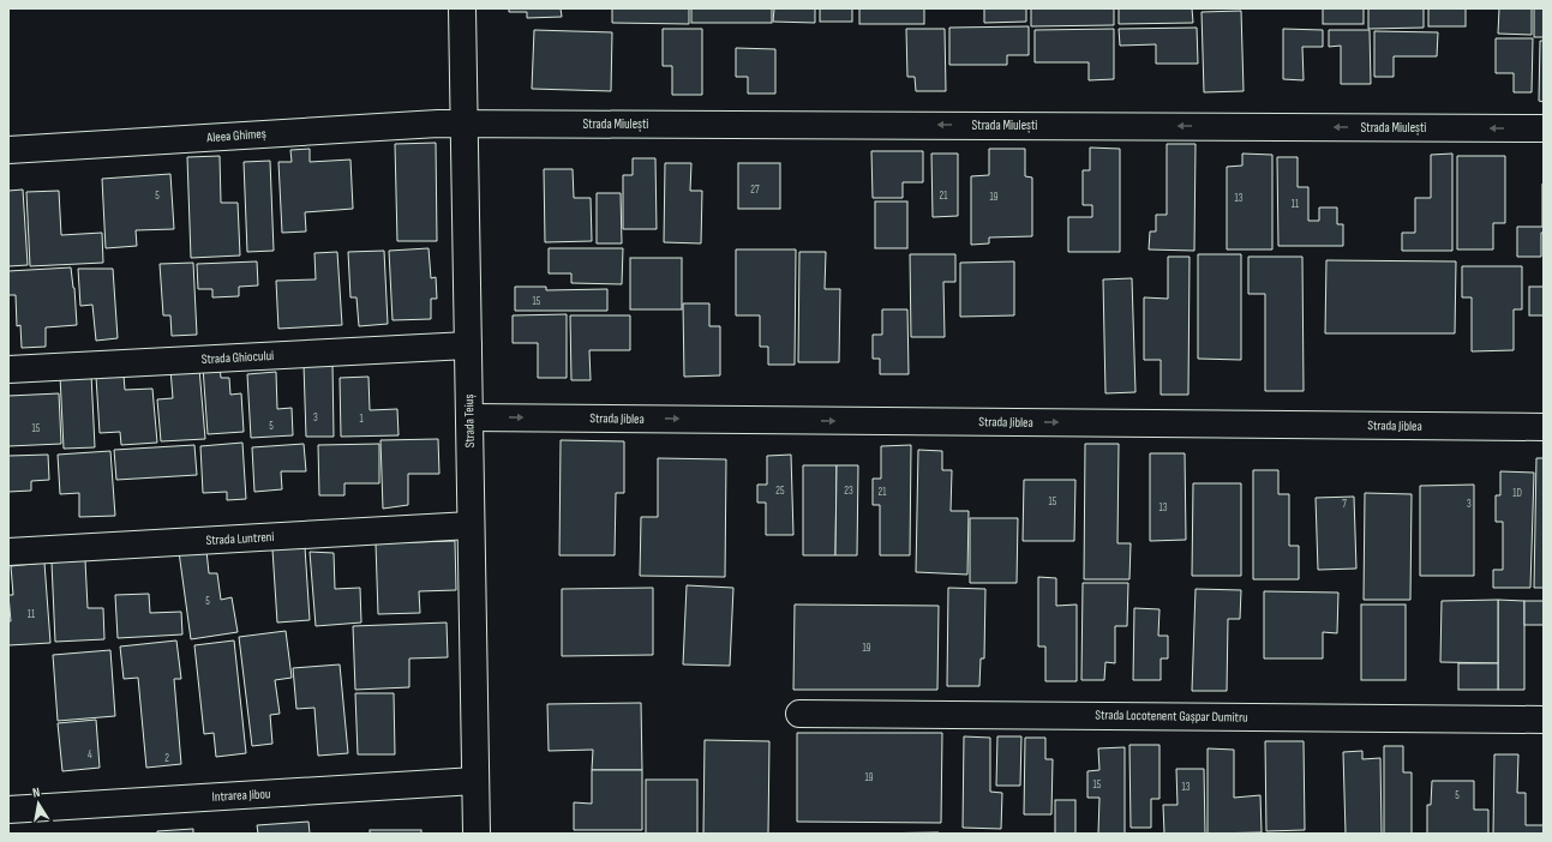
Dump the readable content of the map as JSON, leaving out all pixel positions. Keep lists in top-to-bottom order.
{
  "streets": {
    "street": [
      "Strada Miulești",
      "Aleea Ghimeș",
      "Strada Ghiocului",
      "Strada Jiblea",
      "Strada Teiuș",
      "Strada Luntreni",
      "Strada Locotenent Gașpar Dumitru",
      "Intrarea Jibou"
    ]
  },
  "crossings": [
    ["Strada Miulești", "Aleea Ghimeș"],
    ["Strada Miulești", "Strada Teiuș"],
    ["Aleea Ghimeș", "Strada Teiuș"],
    ["Strada Ghiocului", "Strada Teiuș"],
    ["Strada Jiblea", "Strada Teiuș"],
    ["Strada Teiuș", "Strada Luntreni"],
    ["Strada Teiuș", "Intrarea Jibou"]
  ],
  "one_way": ["Strada Miulești", "Strada Jiblea"],
  "house_numbers": [
    "27",
    "5",
    "21",
    "19",
    "13",
    "11",
    "15",
    "3",
    "1",
    "5",
    "15",
    "25",
    "23",
    "21",
    "1D",
    "15",
    "7",
    "3",
    "13",
    "5",
    "11",
    "19",
    "4",
    "2",
    "19",
    "15",
    "13",
    "5"
  ],
  "north": "top"
}
